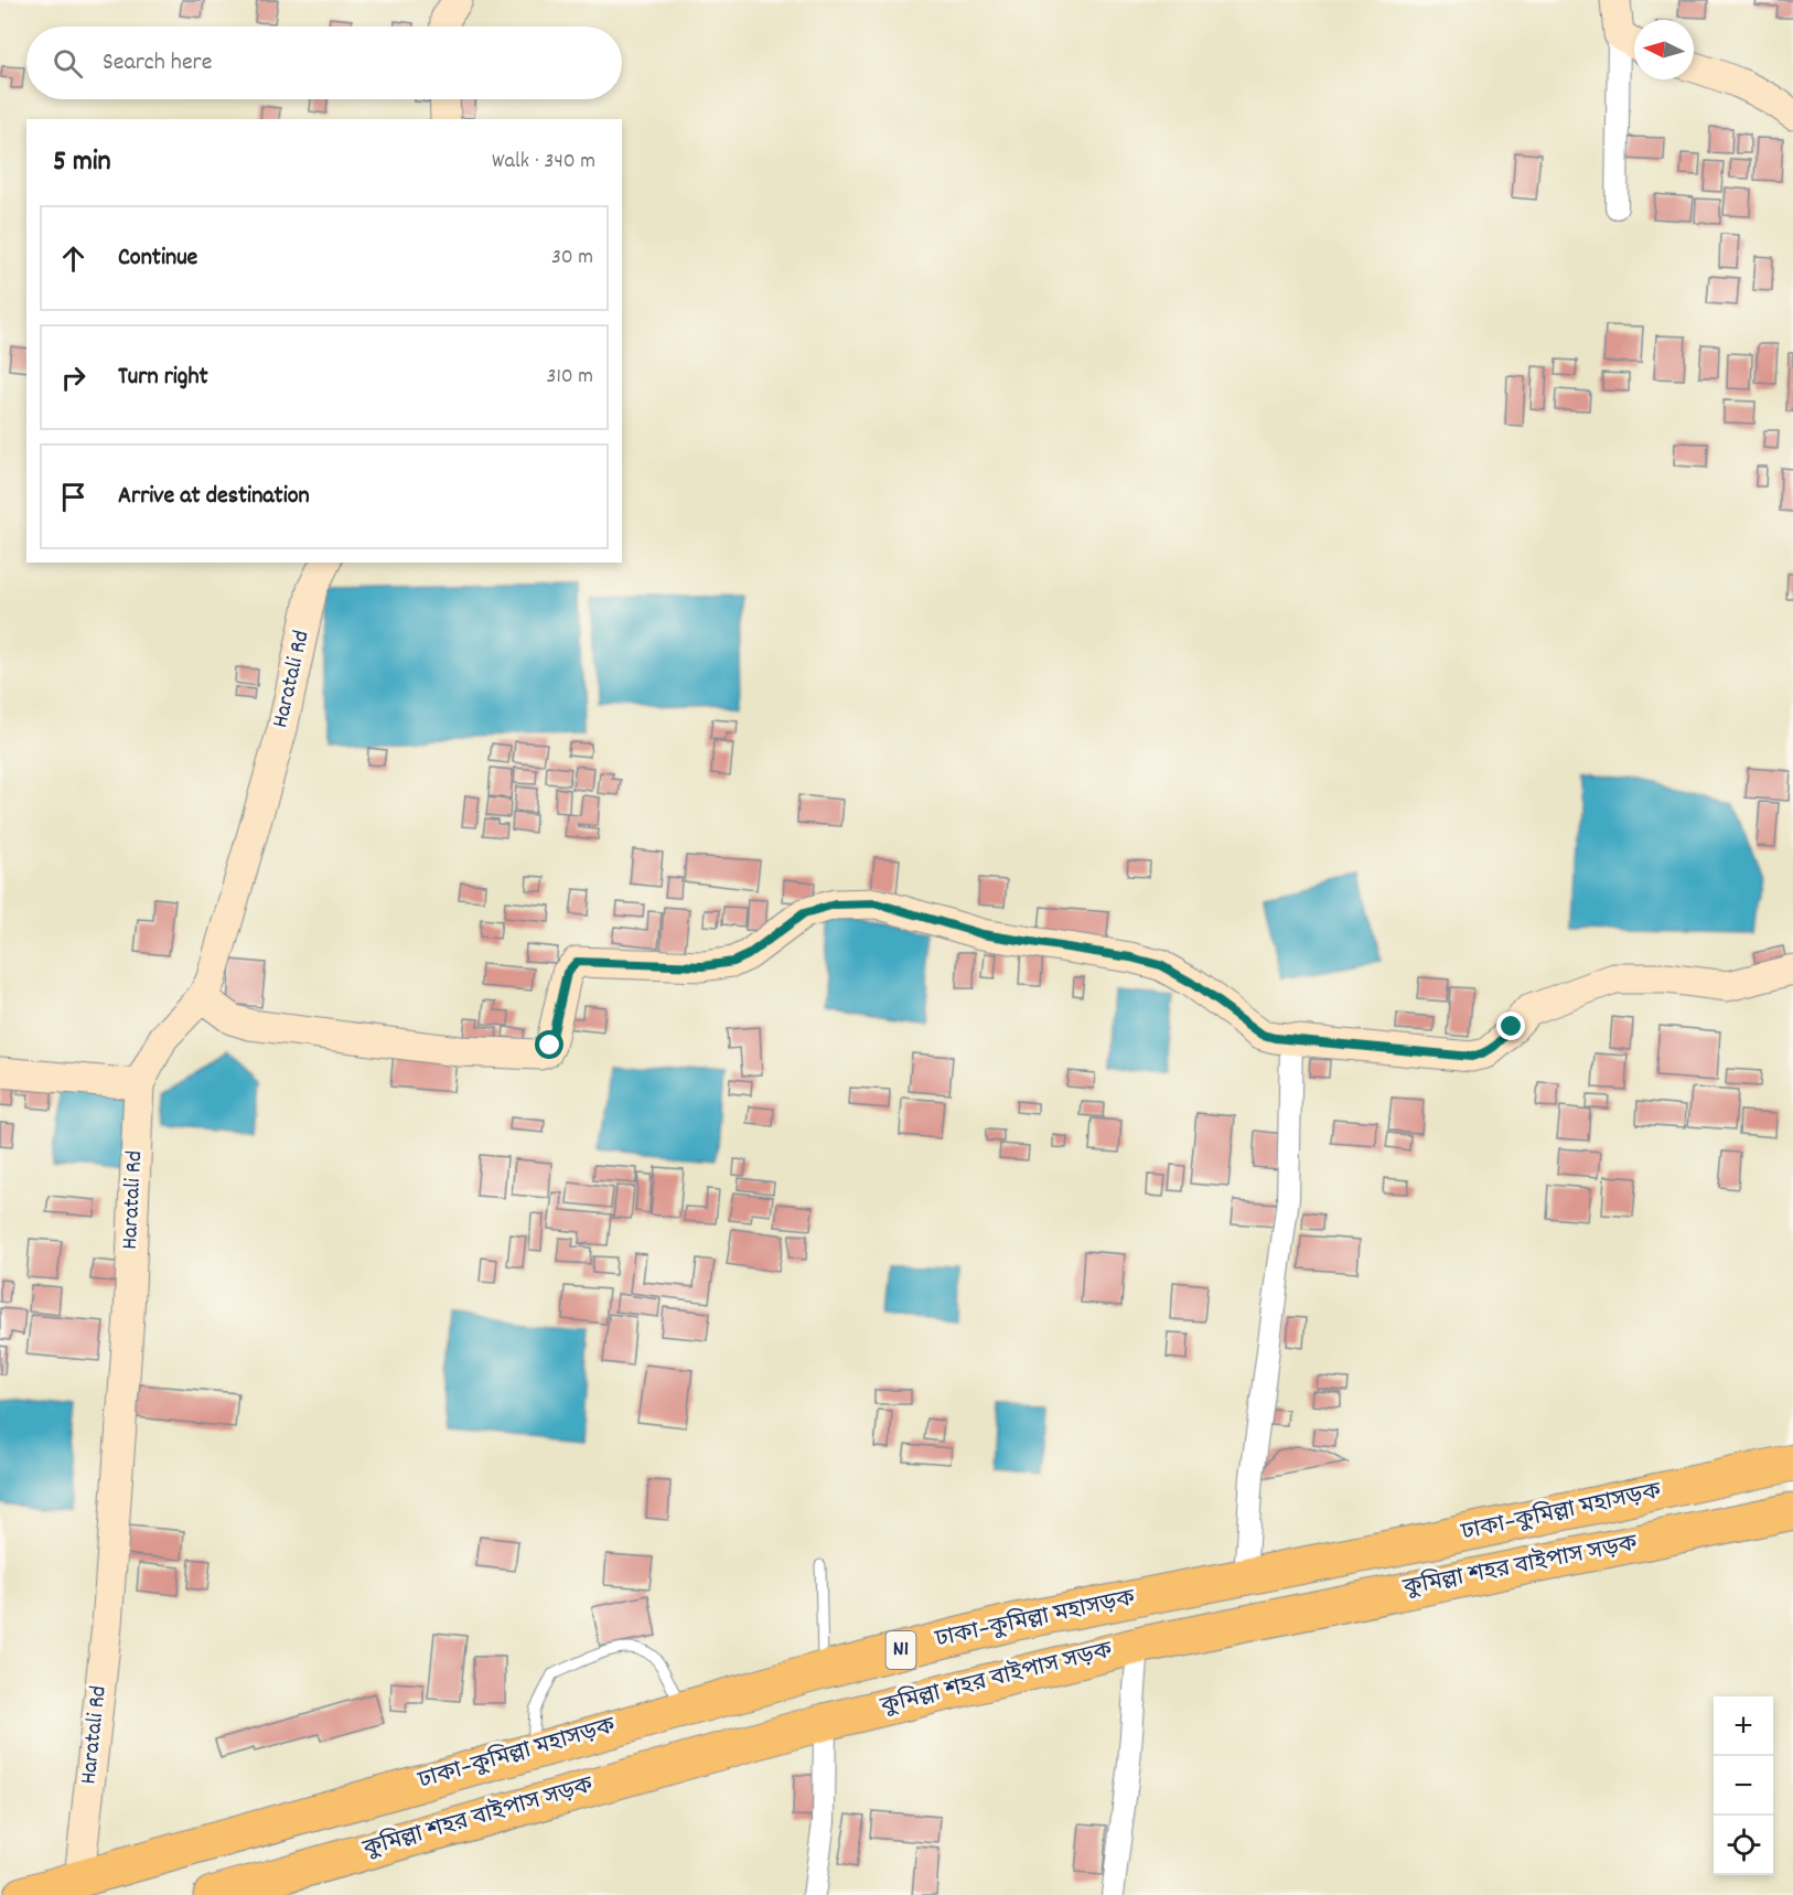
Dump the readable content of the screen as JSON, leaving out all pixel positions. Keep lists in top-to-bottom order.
{
  "streets": {
    "highway": ["ঢাকা–কুমিল্লা মহাসড়ক", "কুমিল্লা শহর বাইপাস সড়ক", "N1"],
    "street": ["Haratali Rd"]
  },
  "crossings": [
    ["Haratali Rd", "ঢাকা–কুমিল্লা মহাসড়ক"]
  ],
  "north": "left",
  "page": {
    "search": "Search here",
    "heading": ["5 min", "Walk · 340 m"],
    "list": [
      ["Continue", "30 m"],
      ["Turn right", "310 m"],
      "Arrive at destination"
    ],
    "map_buttons": ["+", "−"]
  }
}
